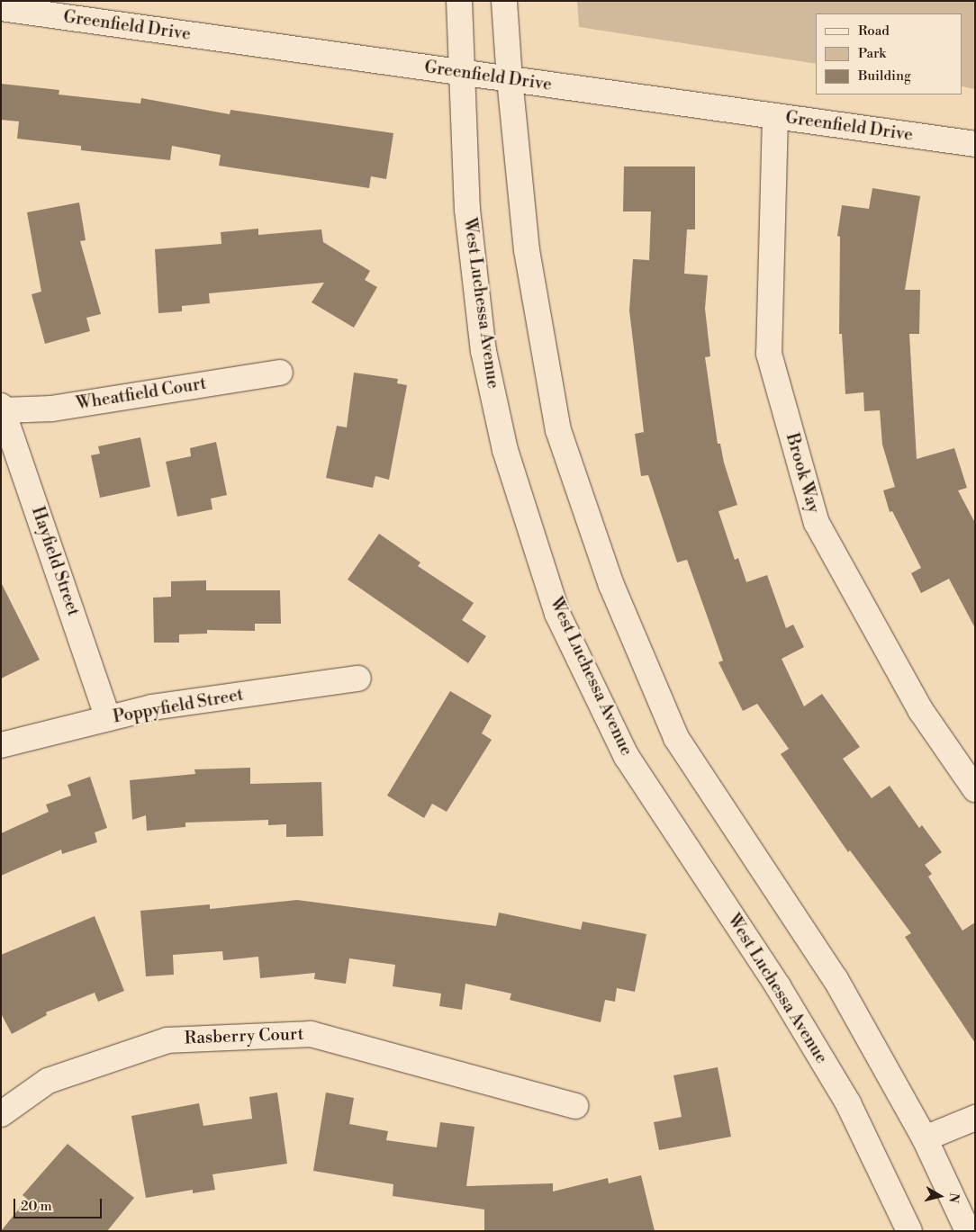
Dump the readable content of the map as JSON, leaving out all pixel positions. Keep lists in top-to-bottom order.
{
  "streets": {
    "street": [
      "Greenfield Drive",
      "West Luchessa Avenue",
      "Wheatfield Court",
      "Brook Way",
      "Hayfield Street",
      "Poppyfield Street",
      "Rasberry Court"
    ]
  },
  "crossings": [
    ["Greenfield Drive", "West Luchessa Avenue"],
    ["Greenfield Drive", "Brook Way"],
    ["Wheatfield Court", "Hayfield Street"],
    ["Hayfield Street", "Poppyfield Street"]
  ],
  "legend": ["Road", "Park", "Building"],
  "scale_bar": "20 m",
  "north": "right"
}
